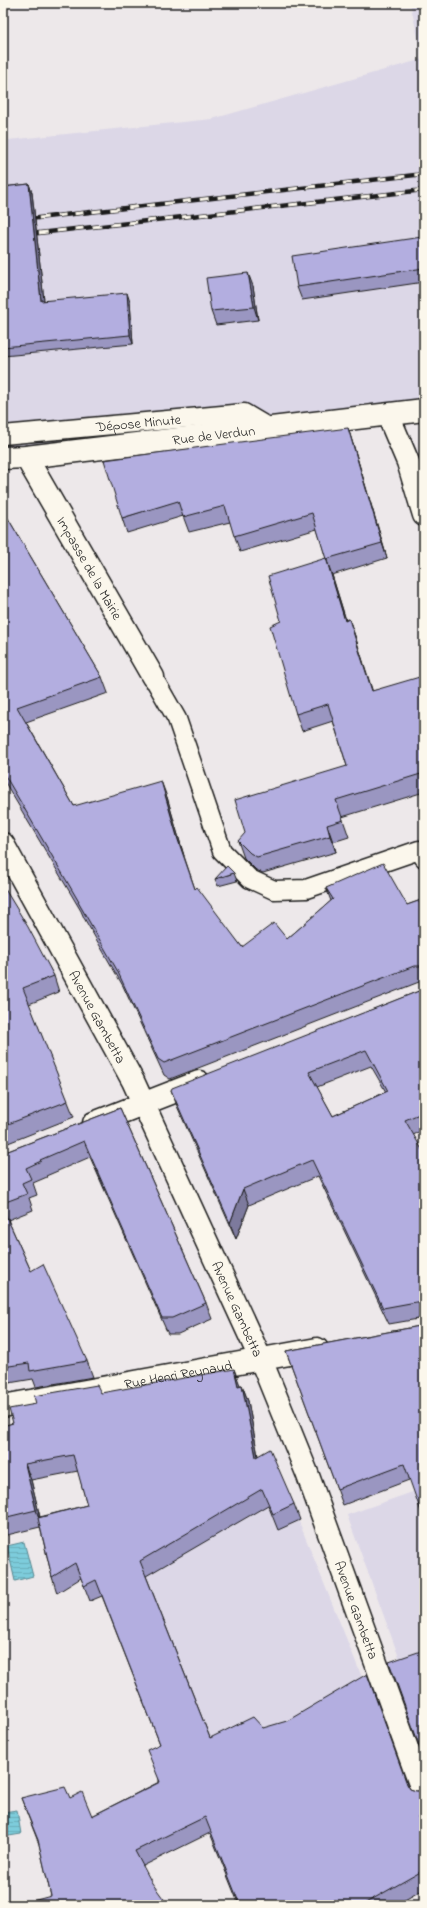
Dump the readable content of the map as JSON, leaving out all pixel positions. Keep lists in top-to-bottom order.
{
  "streets": {
    "street": [
      "Rue de Verdun",
      "Impasse de la Mairie",
      "Avenue Gambetta",
      "Rue Henri Reynaud"
    ],
    "lane": ["Dépose Minute"]
  },
  "crossings": [
    ["Dépose Minute", "Rue de Verdun"],
    ["Rue de Verdun", "Impasse de la Mairie"],
    ["Avenue Gambetta", "Rue Henri Reynaud"]
  ]
}
